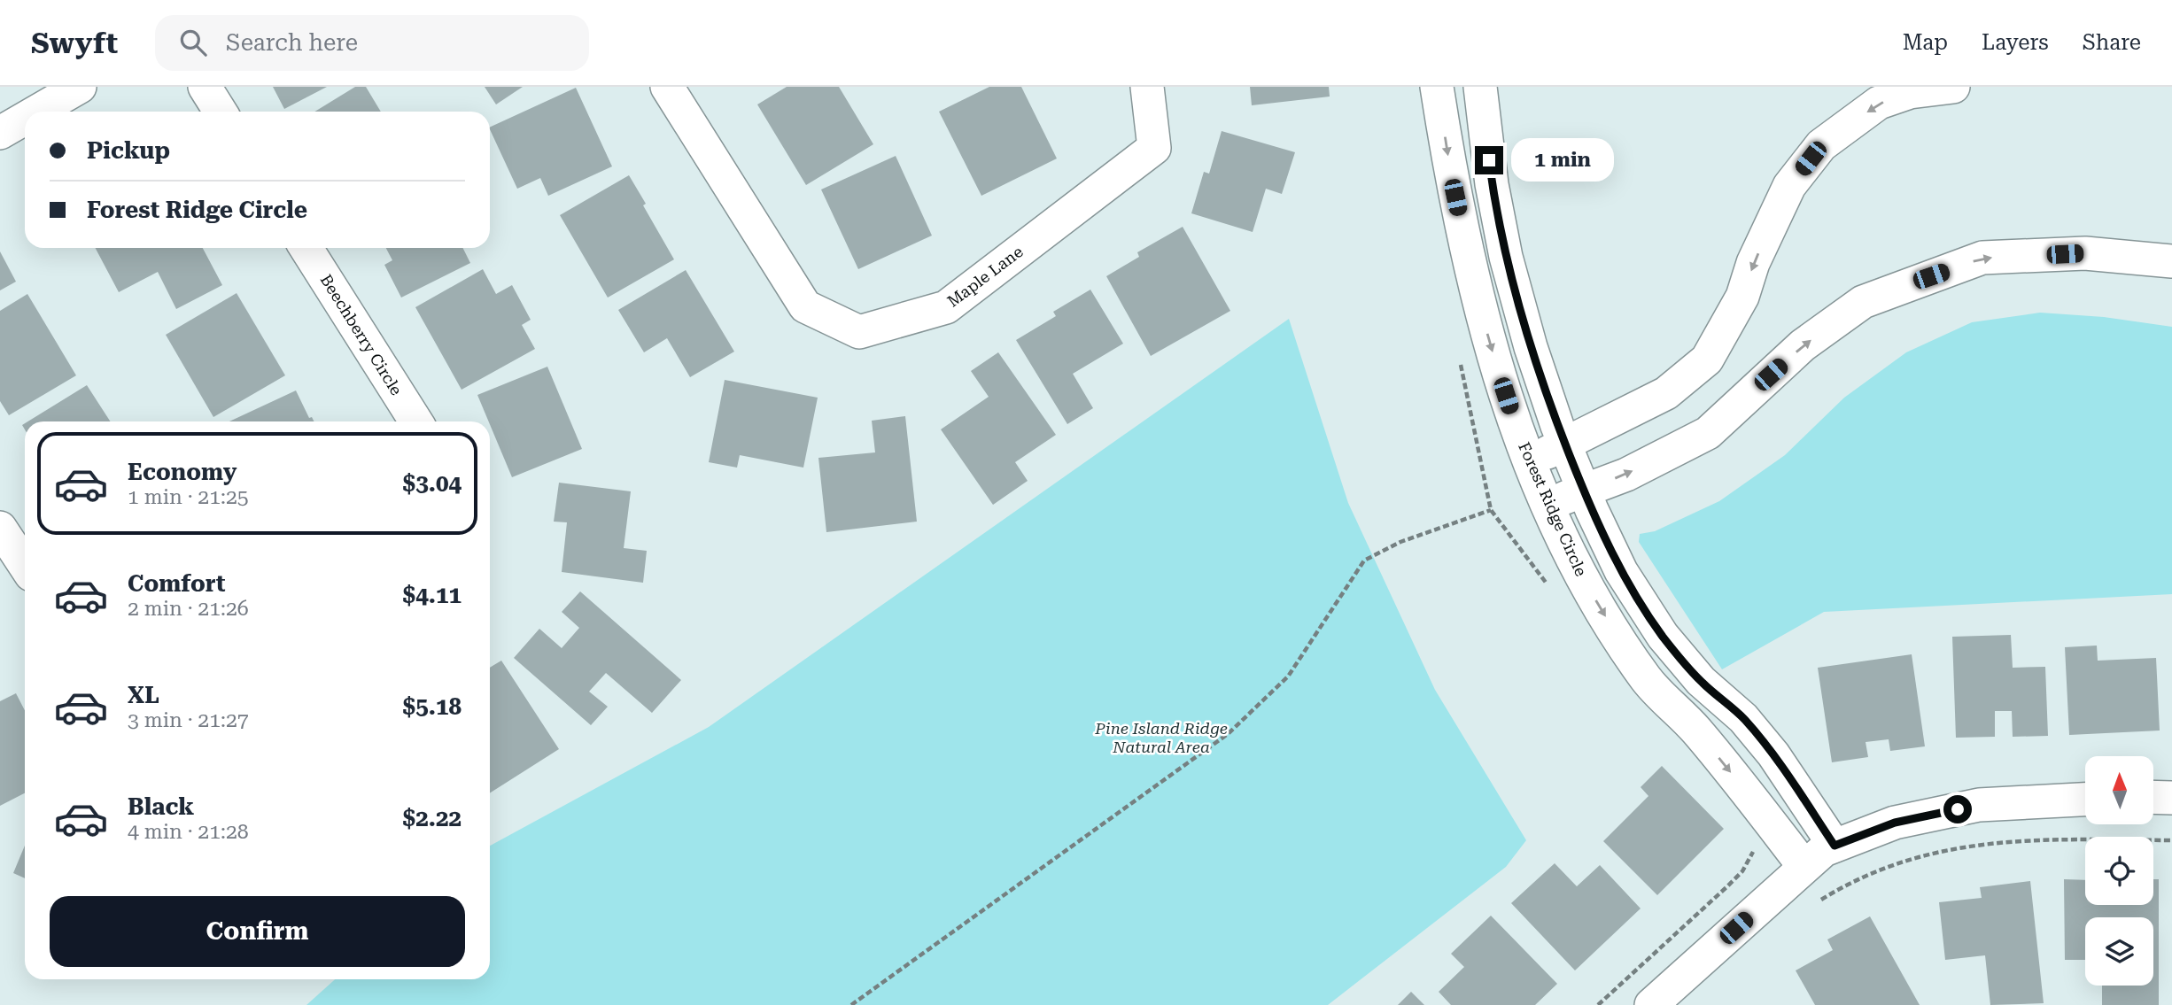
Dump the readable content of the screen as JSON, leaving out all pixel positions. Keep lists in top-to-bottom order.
{
  "streets": {
    "street": ["Maple Lane", "Beechberry Circle", "Forest Ridge Circle"]
  },
  "parks": ["Pine Island Ridge Natural Area"],
  "north": "top",
  "page": {
    "header": "Swyft",
    "search": "Search here",
    "nav": ["Map", "Layers", "Share"],
    "banner": ["Pickup", "Forest Ridge Circle"],
    "bubble": "1 min",
    "list": [
      {
        "name": "Economy",
        "note": "1 min · 21:25",
        "value": "$3.04"
      },
      {
        "name": "Comfort",
        "note": "2 min · 21:26",
        "value": "$4.11"
      },
      {
        "name": "XL",
        "note": "3 min · 21:27",
        "value": "$5.18"
      },
      {
        "name": "Black",
        "note": "4 min · 21:28",
        "value": "$2.22"
      }
    ],
    "buttons": "Confirm"
  }
}
